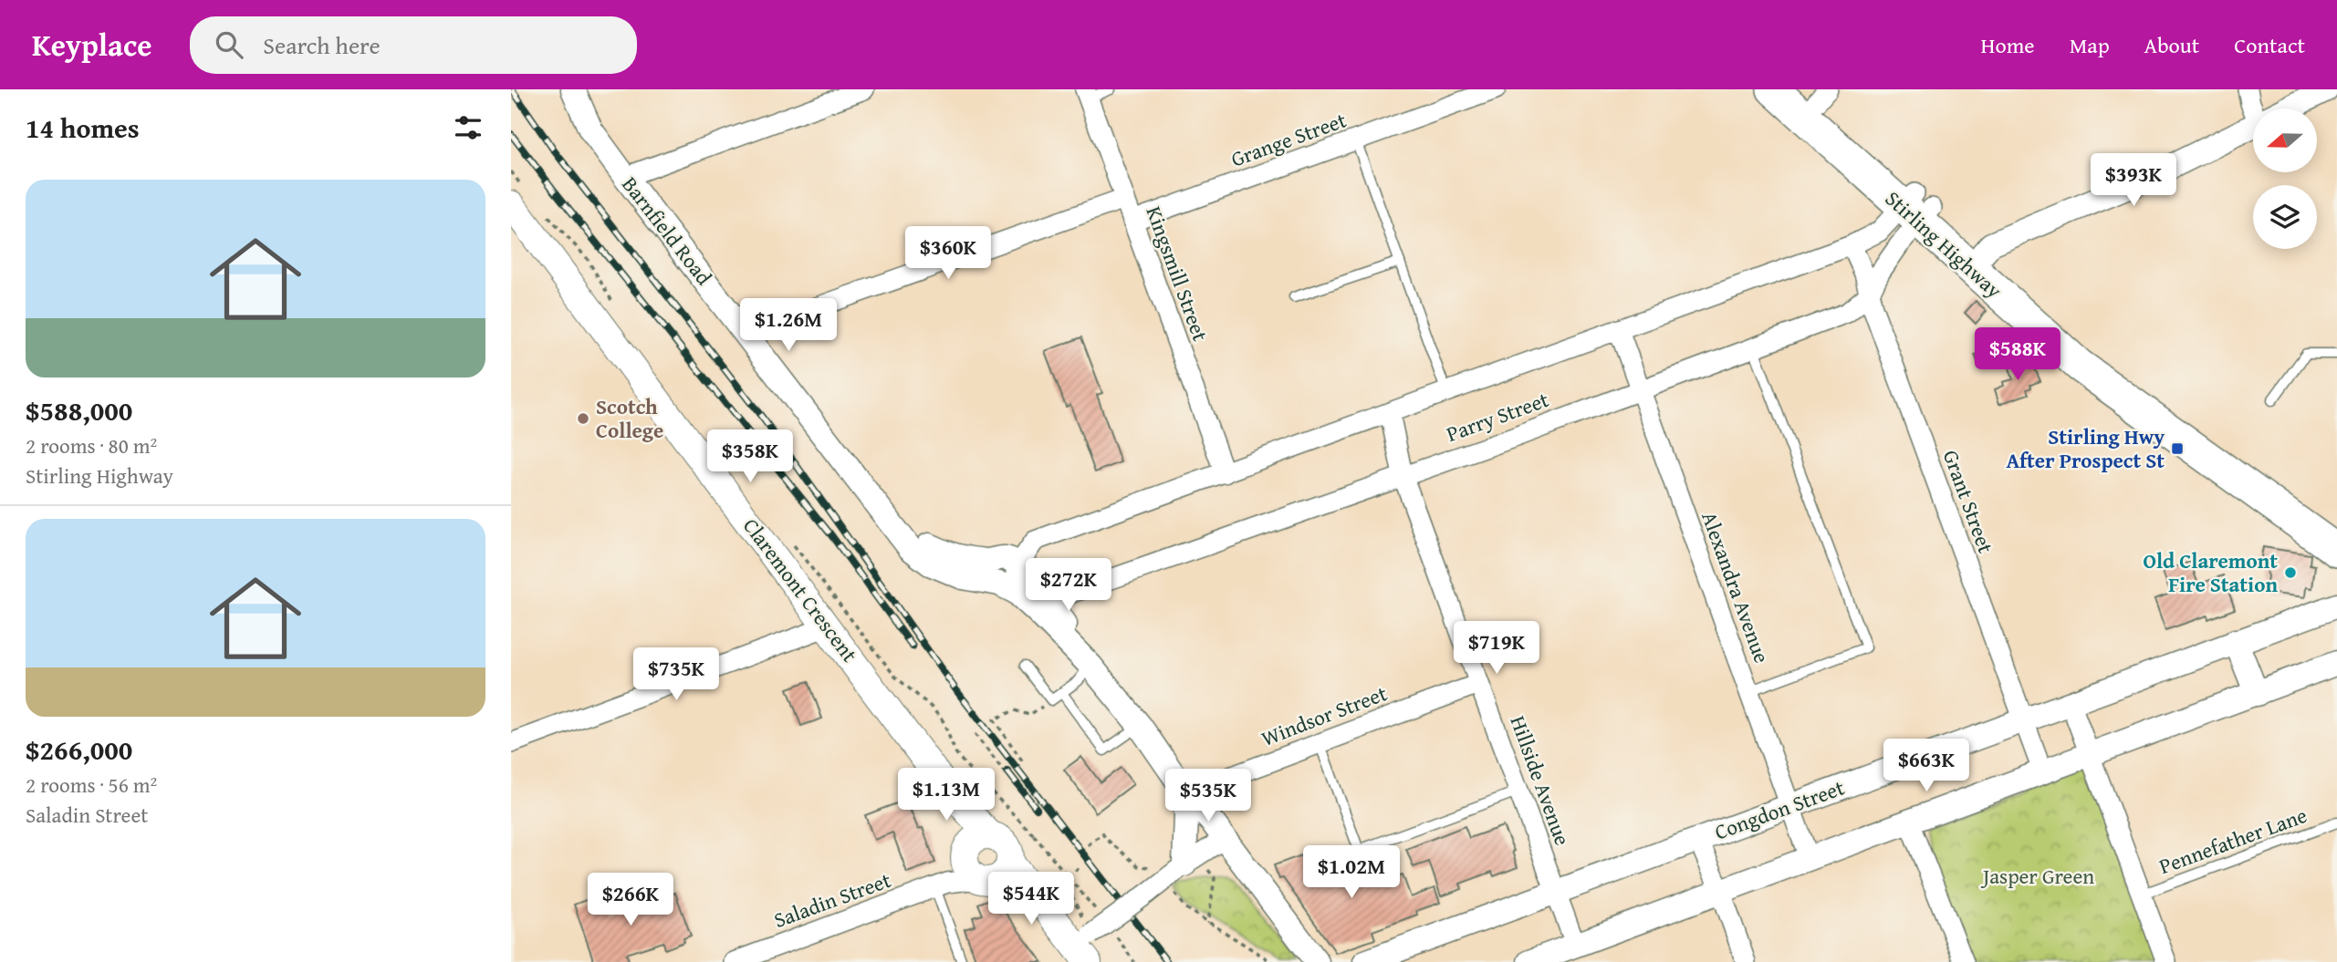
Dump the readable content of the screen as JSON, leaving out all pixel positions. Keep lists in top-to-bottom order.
{
  "streets": {
    "highway": ["Stirling Highway"],
    "main road": ["Claremont Crescent"],
    "street": [
      "Grange Street",
      "Barnfield Road",
      "Kingsmill Street",
      "Parry Street",
      "Grant Street",
      "Alexandra Avenue",
      "Windsor Street",
      "Hillside Avenue",
      "Congdon Street",
      "Saladin Street"
    ],
    "lane": ["Pennefather Lane"]
  },
  "crossings": [
    ["Grange Street", "Kingsmill Street"],
    ["Barnfield Road", "Parry Street"],
    ["Stirling Highway", "Parry Street"],
    ["Kingsmill Street", "Parry Street"],
    ["Parry Street", "Grant Street"],
    ["Parry Street", "Alexandra Avenue"],
    ["Parry Street", "Hillside Avenue"],
    ["Grant Street", "Congdon Street"],
    ["Alexandra Avenue", "Congdon Street"],
    ["Claremont Crescent", "Saladin Street"],
    ["Windsor Street", "Hillside Avenue"],
    ["Hillside Avenue", "Congdon Street"]
  ],
  "parks": ["Jasper Green"],
  "places": {
    "other": ["Scotch College", "Old Claremont Fire Station"],
    "transit": ["Stirling Hwy After Prospect St"]
  },
  "north": "left",
  "page": {
    "header": "Keyplace",
    "search": "Search here",
    "nav": [
      "Home",
      "Map",
      "About",
      "Contact"
    ],
    "heading": "14 homes",
    "price": [
      "$393K",
      "$360K",
      "$1.26M",
      "$588K",
      "$358K",
      "$272K",
      "$719K",
      "$735K",
      "$663K",
      "$1.13M",
      "$535K",
      "$1.02M",
      "$544K",
      "$266K"
    ],
    "list": [
      {
        "name": "$588,000",
        "note": "2 rooms · 80 m² · Stirling Highway"
      },
      {
        "name": "$266,000",
        "note": "2 rooms · 56 m² · Saladin Street"
      }
    ]
  }
}
